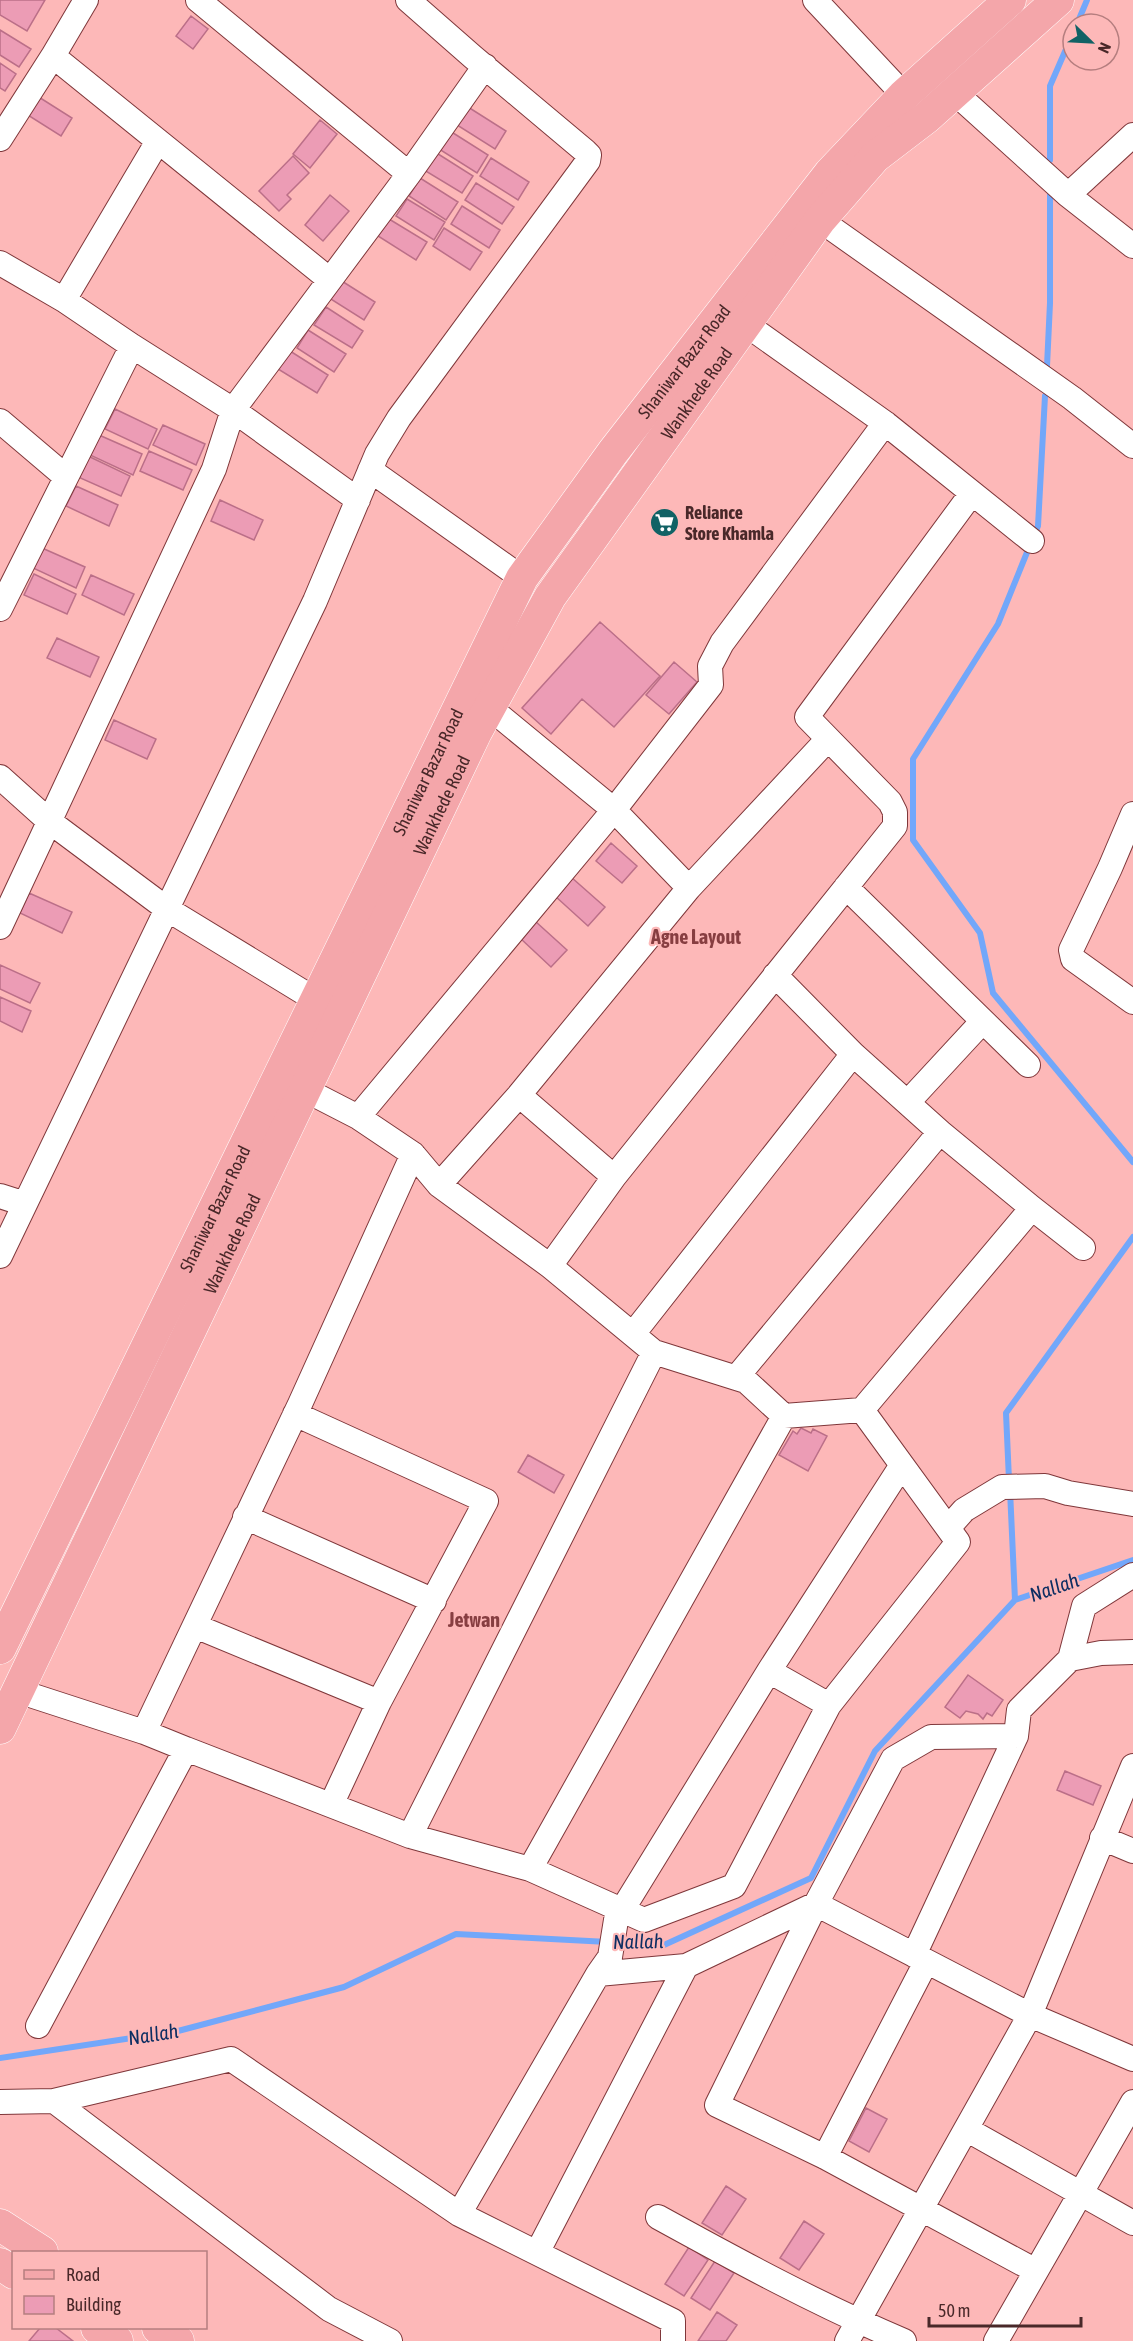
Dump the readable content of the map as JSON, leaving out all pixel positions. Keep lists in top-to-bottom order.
{
  "streets": {
    "main road": ["Shaniwar Bazar Road", "Wankhede Road"]
  },
  "crossings": [
    ["Shaniwar Bazar Road", "Wankhede Road"]
  ],
  "districts": ["Agne Layout", "Jetwan"],
  "water": ["Nallah"],
  "places": {
    "supermarket": ["Reliance Store Khamla"]
  },
  "legend": ["Road", "Building"],
  "scale_bar": "50 m",
  "north": "bottom right"
}
